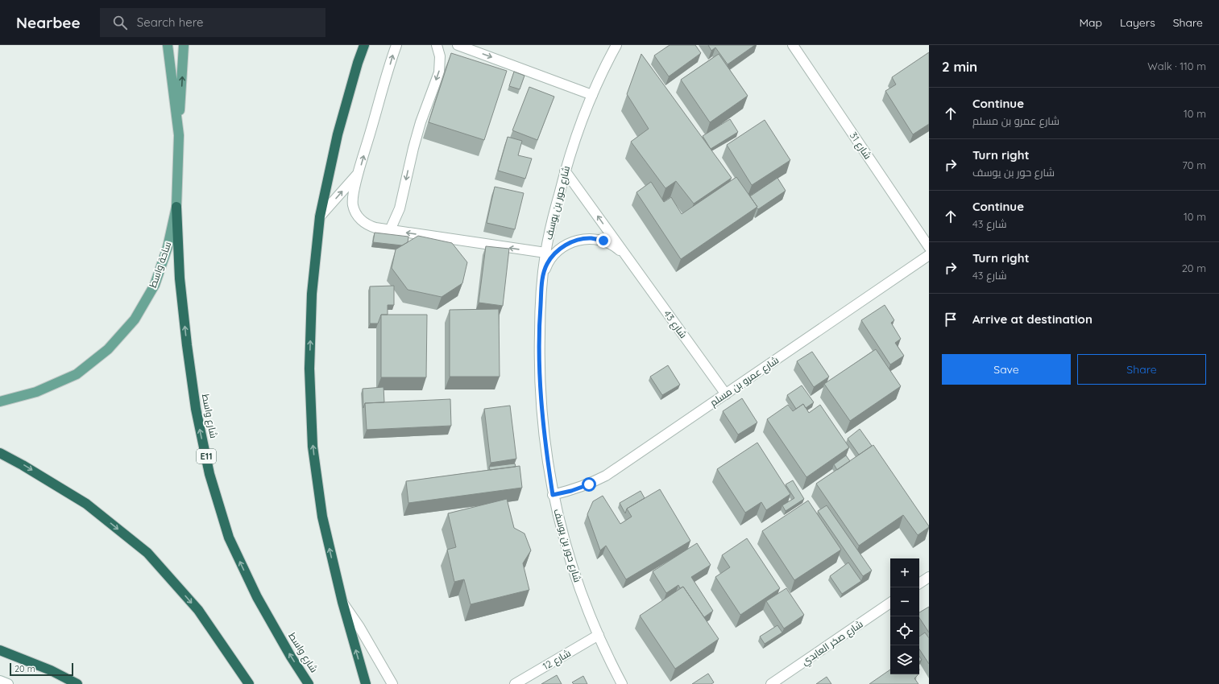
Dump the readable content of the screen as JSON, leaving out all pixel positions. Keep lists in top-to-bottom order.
{
  "streets": {
    "highway": ["شارع واسط", "E11"],
    "main road": ["ساحة واسط"],
    "street": [
      "شارع 31",
      "شارع حور بن يوسف",
      "شارع 43",
      "شارع عمرو بن مسلم",
      "شارع صخر العابدي",
      "شارع 12"
    ]
  },
  "crossings": [
    ["شارع حور بن يوسف", "شارع 43"],
    ["شارع حور بن يوسف", "شارع عمرو بن مسلم"],
    ["شارع حور بن يوسف", "شارع 12"],
    ["ساحة واسط", "شارع واسط"],
    ["شارع 43", "شارع عمرو بن مسلم"]
  ],
  "one_way": ["شارع واسط"],
  "scale_bar": "20 m",
  "page": {
    "header": "Nearbee",
    "search": "Search here",
    "nav": ["Map", "Layers", "Share"],
    "heading": ["2 min", "Walk · 110 m"],
    "list": [
      ["Continue", "شارع عمرو بن مسلم", "10 m"],
      ["Turn right", "شارع حور بن يوسف", "70 m"],
      ["Continue", "شارع 43", "10 m"],
      ["Turn right", "شارع 43", "20 m"],
      "Arrive at destination"
    ],
    "buttons": ["Save", "Share"],
    "map_buttons": ["+", "−"],
    "scale": "20 m"
  }
}
